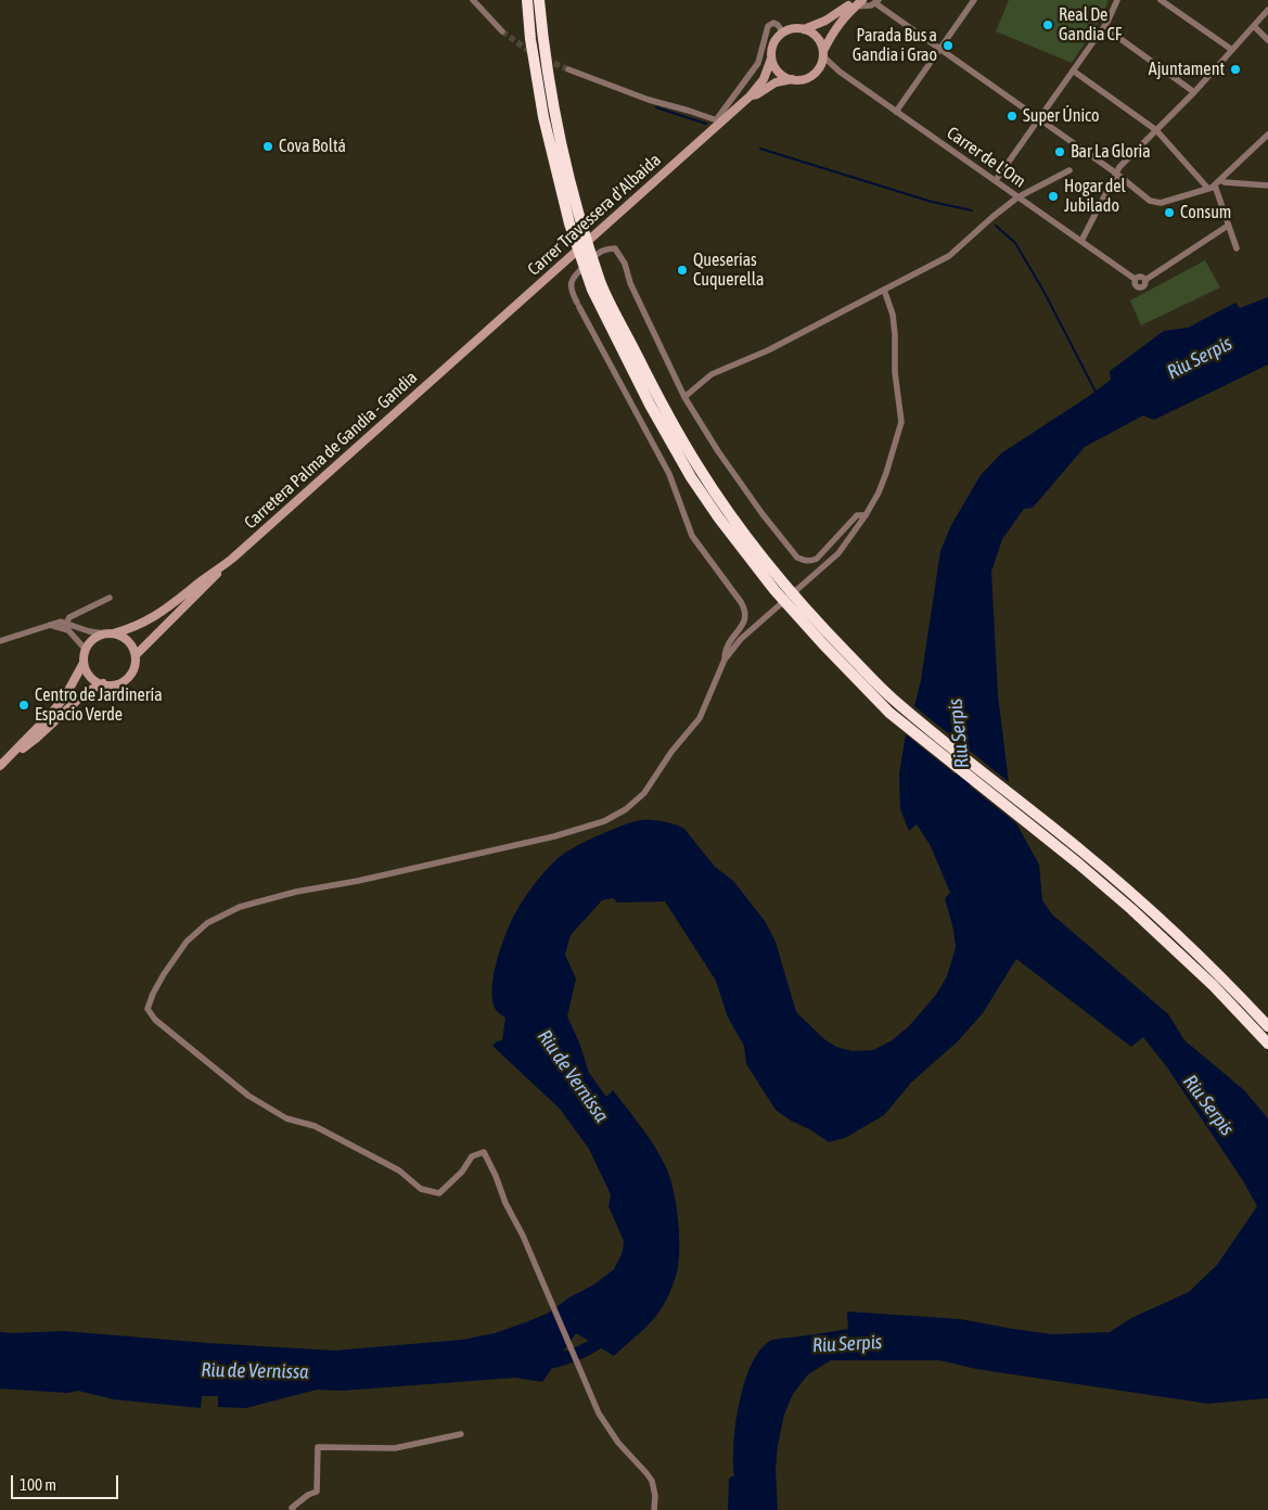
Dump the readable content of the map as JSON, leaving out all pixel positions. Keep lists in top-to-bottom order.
{
  "streets": {
    "main road": ["Carrer Travessera d'Albaida", "Carretera Palma de Gandia - Gandia"],
    "street": ["Carrer de L'Om"]
  },
  "crossings": [
    ["Carrer de L'Om", "Carrer Travessera d'Albaida"],
    ["Carrer Travessera d'Albaida", "Carretera Palma de Gandia - Gandia"]
  ],
  "water": ["Riu Serpis", "Riu de Vernissa"],
  "places": [
    "Real De Gandia CF",
    "Parada Bus a Gandia i Grao",
    "Ajuntament",
    "Super Único",
    "Cova Boltá",
    "Bar La Gloria",
    "Hogar del Jubilado",
    "Consum",
    "Queserías Cuquerella",
    "Centro de Jardinería Espacio Verde"
  ],
  "scale_bar": "100 m"
}
